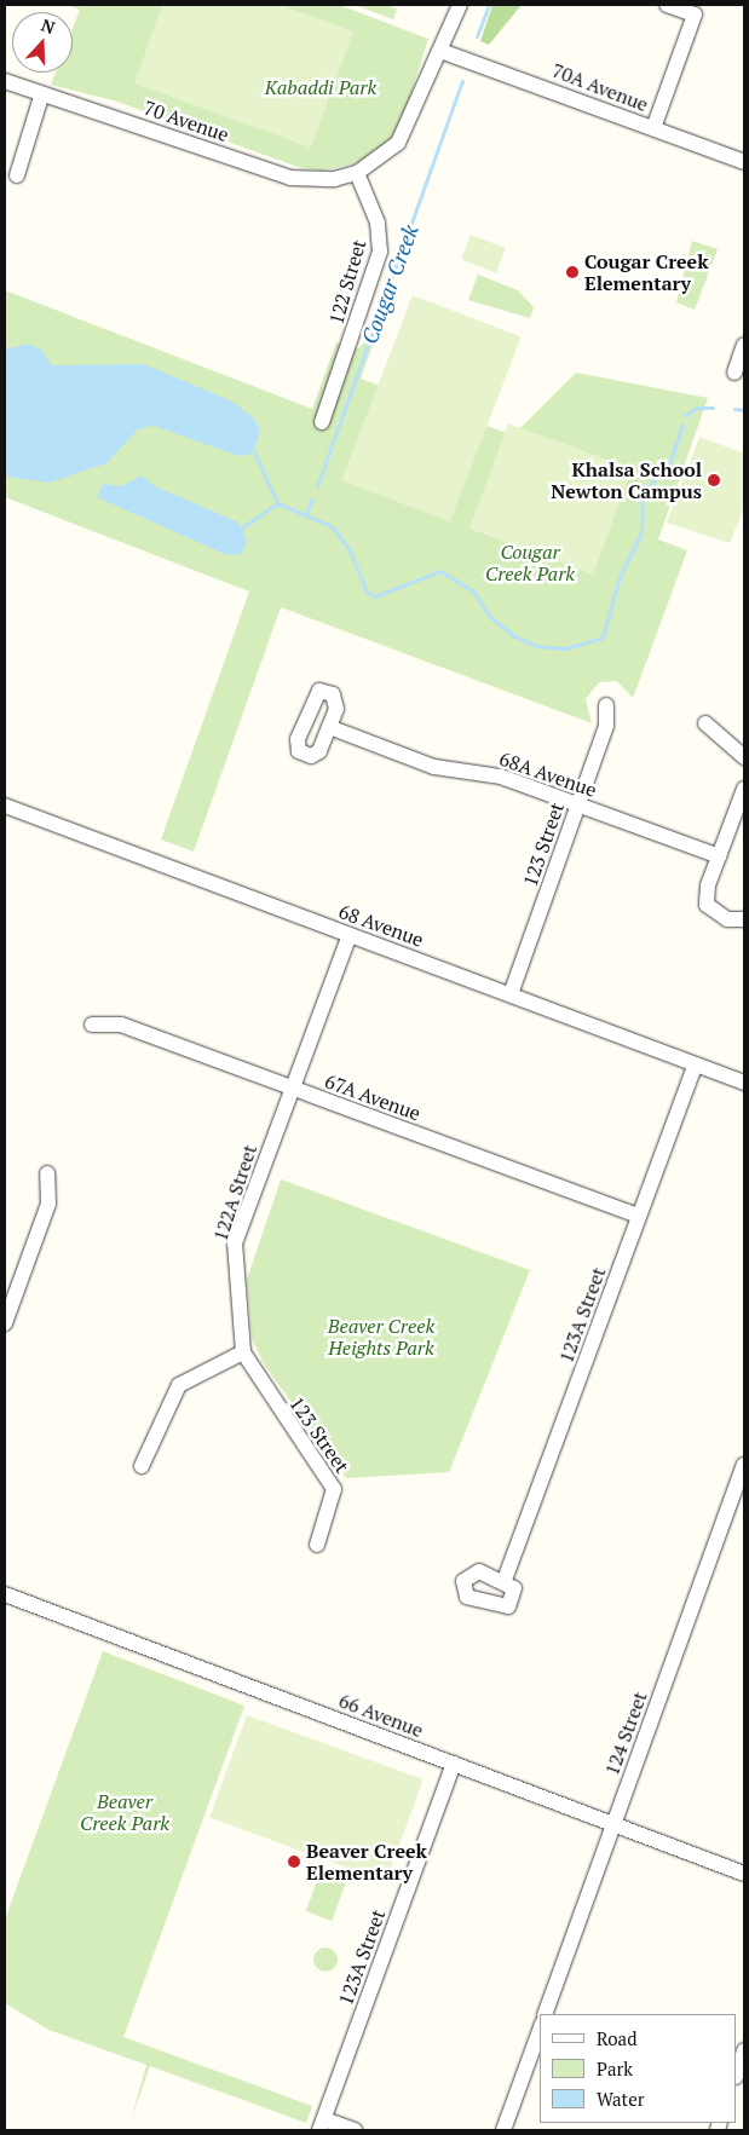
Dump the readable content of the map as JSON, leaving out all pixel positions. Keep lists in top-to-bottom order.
{
  "streets": {
    "street": [
      "70A Avenue",
      "70 Avenue",
      "122 Street",
      "68A Avenue",
      "123 Street",
      "68 Avenue",
      "67A Avenue",
      "122A Street",
      "123A Street",
      "66 Avenue",
      "124 Street"
    ]
  },
  "crossings": [
    ["70 Avenue", "122 Street"],
    ["68A Avenue", "123 Street"],
    ["123 Street", "68 Avenue"],
    ["123 Street", "122A Street"],
    ["68 Avenue", "122A Street"],
    ["68 Avenue", "123A Street"],
    ["67A Avenue", "122A Street"],
    ["67A Avenue", "123A Street"],
    ["123A Street", "66 Avenue"],
    ["66 Avenue", "124 Street"]
  ],
  "water": ["Cougar Creek"],
  "parks": [
    "Kabaddi Park",
    "Cougar Creek Park",
    "Beaver Creek Heights Park",
    "Beaver Creek Park"
  ],
  "places": ["Cougar Creek Elementary", "Khalsa School Newton Campus", "Beaver Creek Elementary"],
  "legend": ["Road", "Park", "Water"],
  "north": "top"
}
